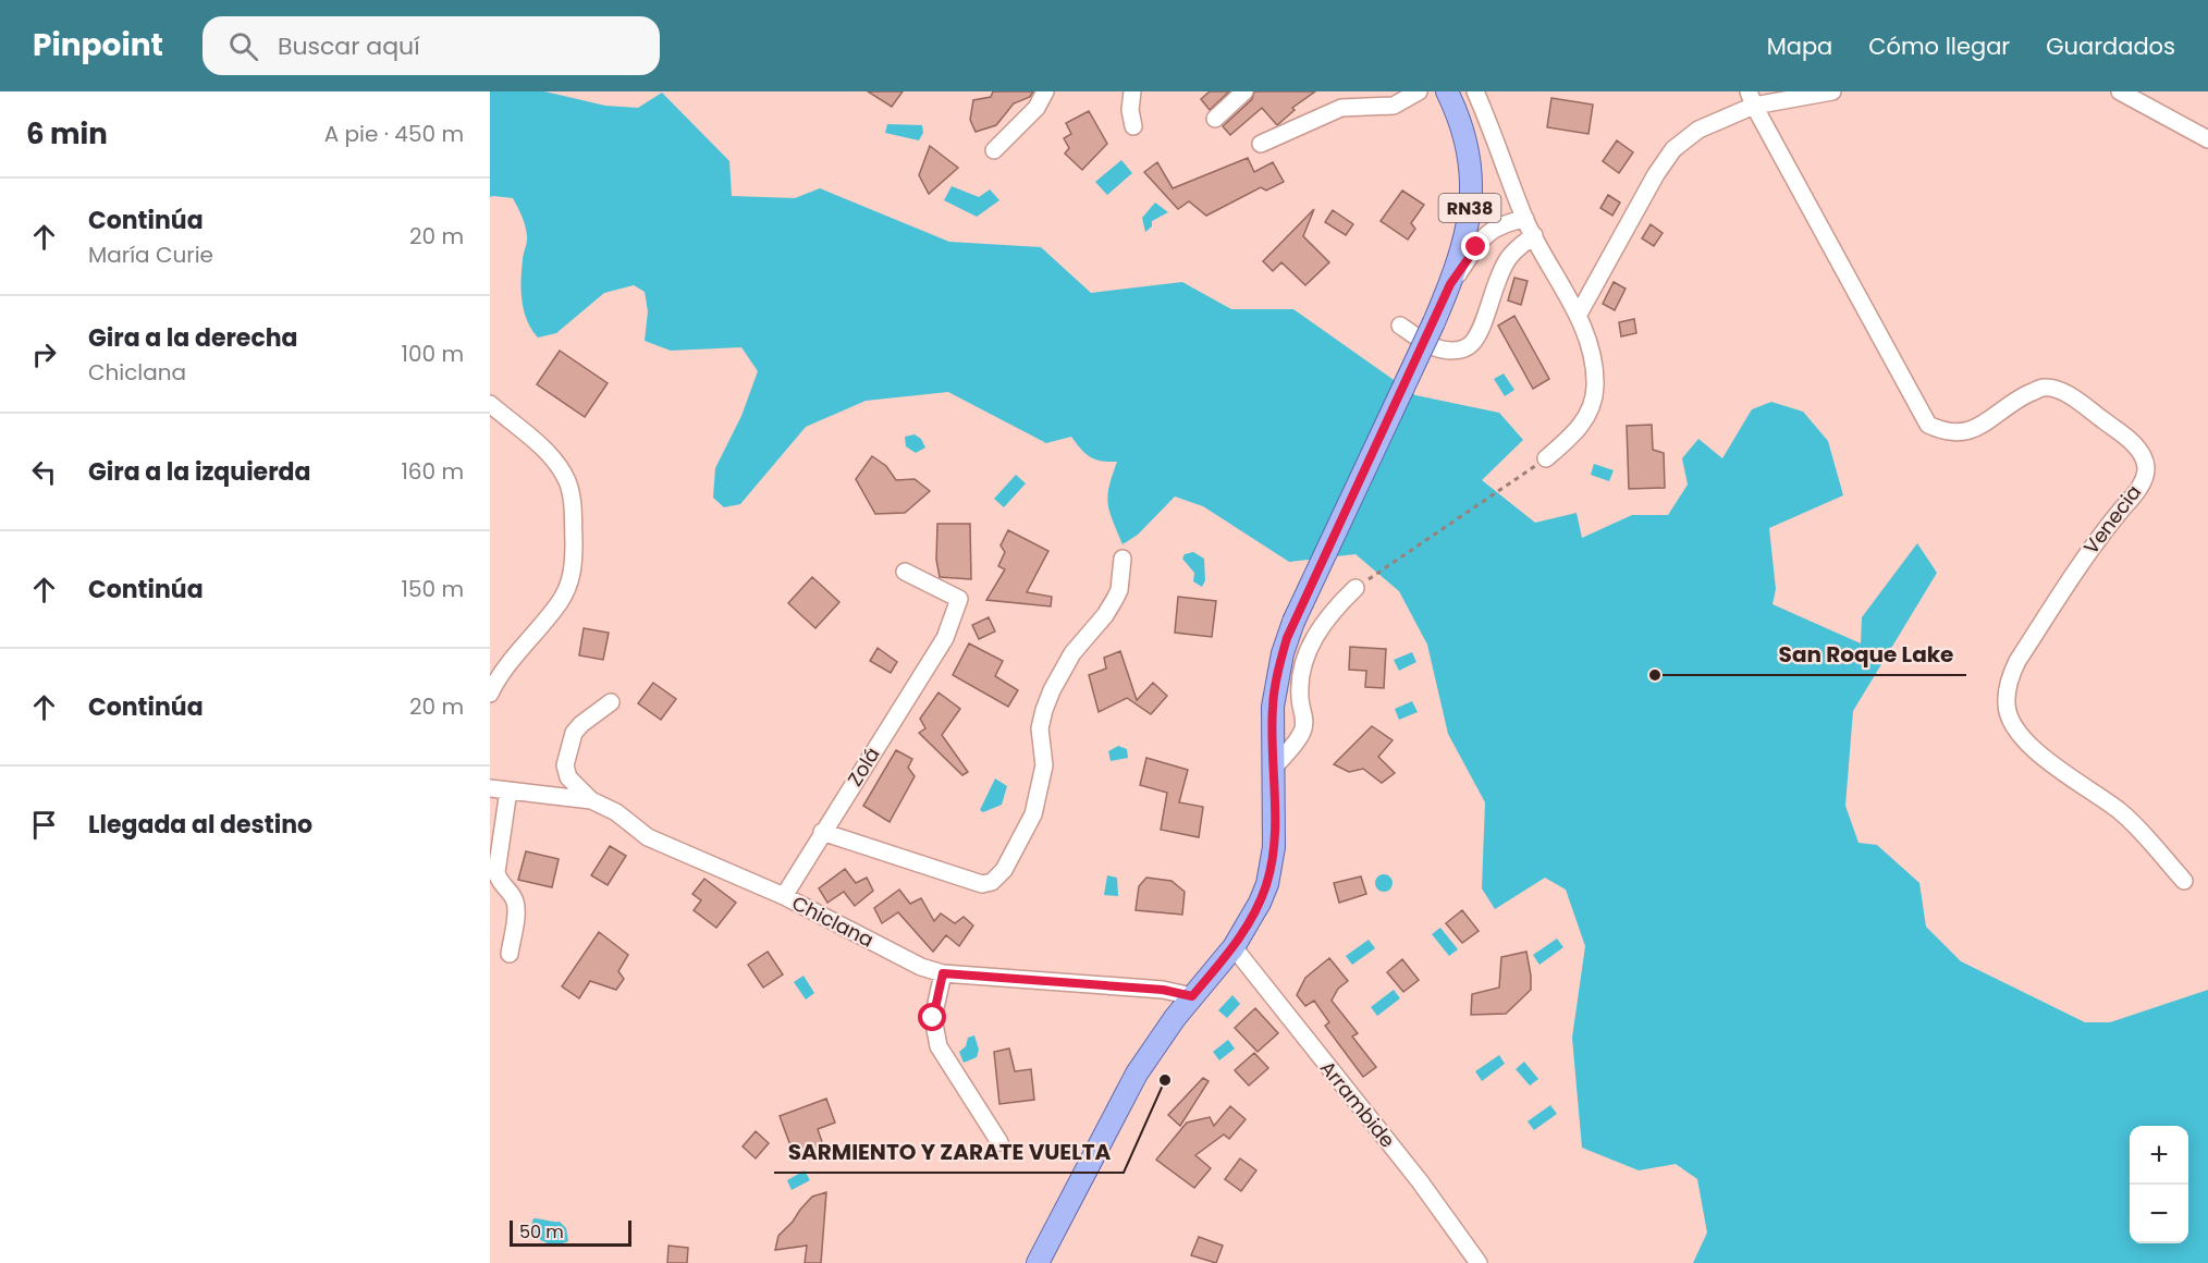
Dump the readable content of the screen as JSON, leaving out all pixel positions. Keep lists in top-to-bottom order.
{
  "streets": {
    "main road": ["RN38"],
    "street": [
      "Venecia",
      "Zolá",
      "Chiclana",
      "Arrambide"
    ]
  },
  "crossings": [
    ["RN38", "Chiclana"],
    ["RN38", "Arrambide"],
    ["Zolá", "Chiclana"]
  ],
  "places": ["San Roque Lake", "SARMIENTO Y ZARATE VUELTA"],
  "scale_bar": "50 m",
  "page": {
    "header": "Pinpoint",
    "search": "Buscar aquí",
    "nav": ["Mapa", "Cómo llegar", "Guardados"],
    "heading": ["6 min", "A pie · 450 m"],
    "list": [
      ["Continúa", "María Curie", "20 m"],
      ["Gira a la derecha", "Chiclana", "100 m"],
      ["Gira a la izquierda", "160 m"],
      ["Continúa", "150 m"],
      ["Continúa", "20 m"],
      "Llegada al destino"
    ],
    "map_buttons": ["+", "−"],
    "scale": "50 m"
  }
}
